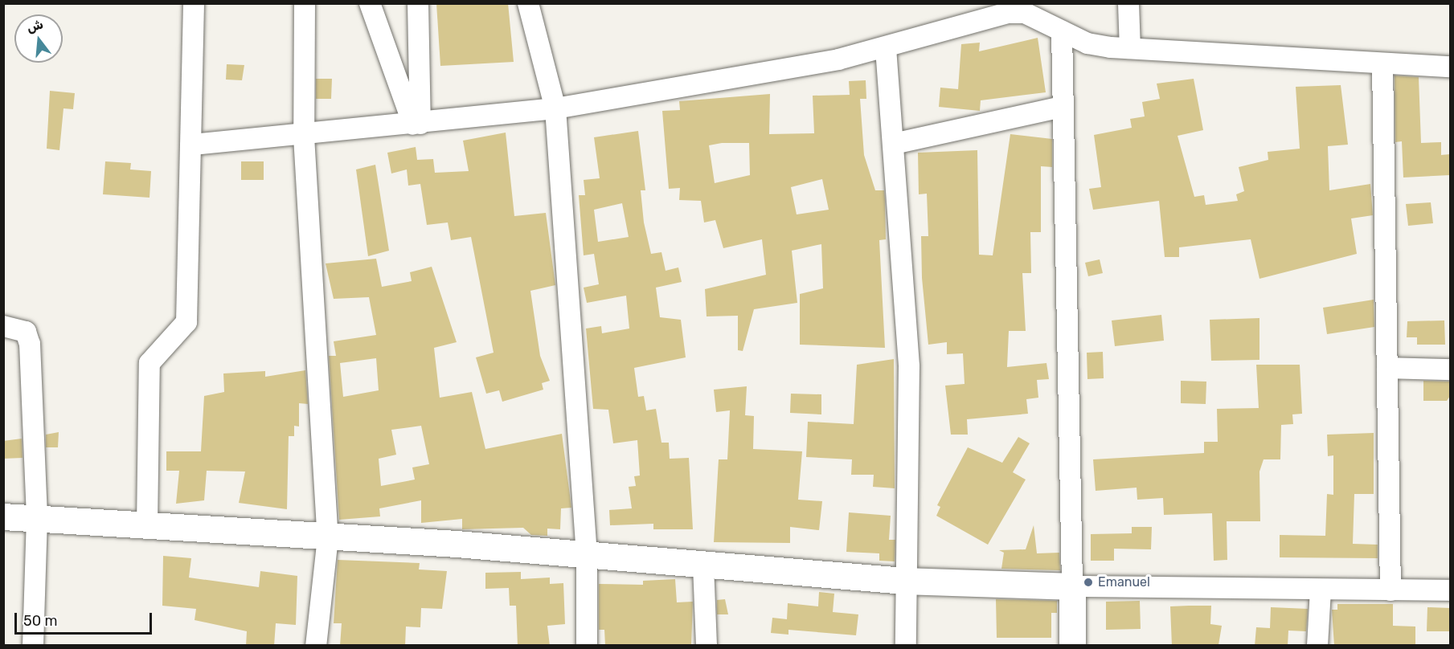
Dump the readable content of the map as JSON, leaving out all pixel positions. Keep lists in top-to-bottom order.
{
  "places": ["Emanuel"],
  "scale_bar": "50 m",
  "north": "top"
}
